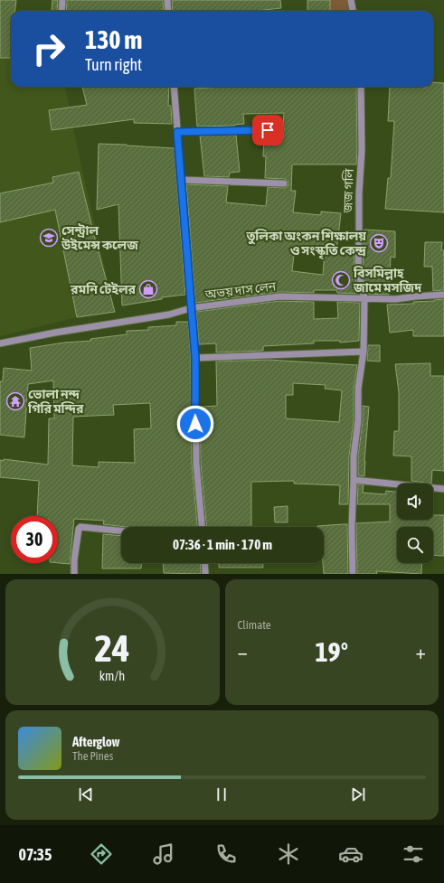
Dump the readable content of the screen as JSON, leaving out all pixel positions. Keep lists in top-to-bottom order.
{
  "streets": {
    "street": ["জজ গলি", "অভয় দাস লেন"]
  },
  "crossings": [
    ["জজ গলি", "অভয় দাস লেন"]
  ],
  "places": {
    "school or university": ["সেন্ট্রাল উইমেন্স কলেজ"],
    "theatre": ["তুলিকা অংকন শিক্ষালয় ও সংস্কৃতি কেন্দ্র"],
    "mosque": ["বিসমিল্লাহ জামে মসজিদ"],
    "shop": ["রমনি টেইলর"],
    "temple": ["ভোলা নন্দ গিরি মন্দির"]
  },
  "page": {
    "turn": ["130 m", "Turn right"],
    "limit": "30",
    "trip": "07:36 · 1 min · 170 m",
    "tile": "Climate",
    "heat": ["−", "19°", "+"],
    "song": ["Afterglow", "The Pines"],
    "tabs": "07:35",
    "gauge": ["24", "km/h"]
  }
}
